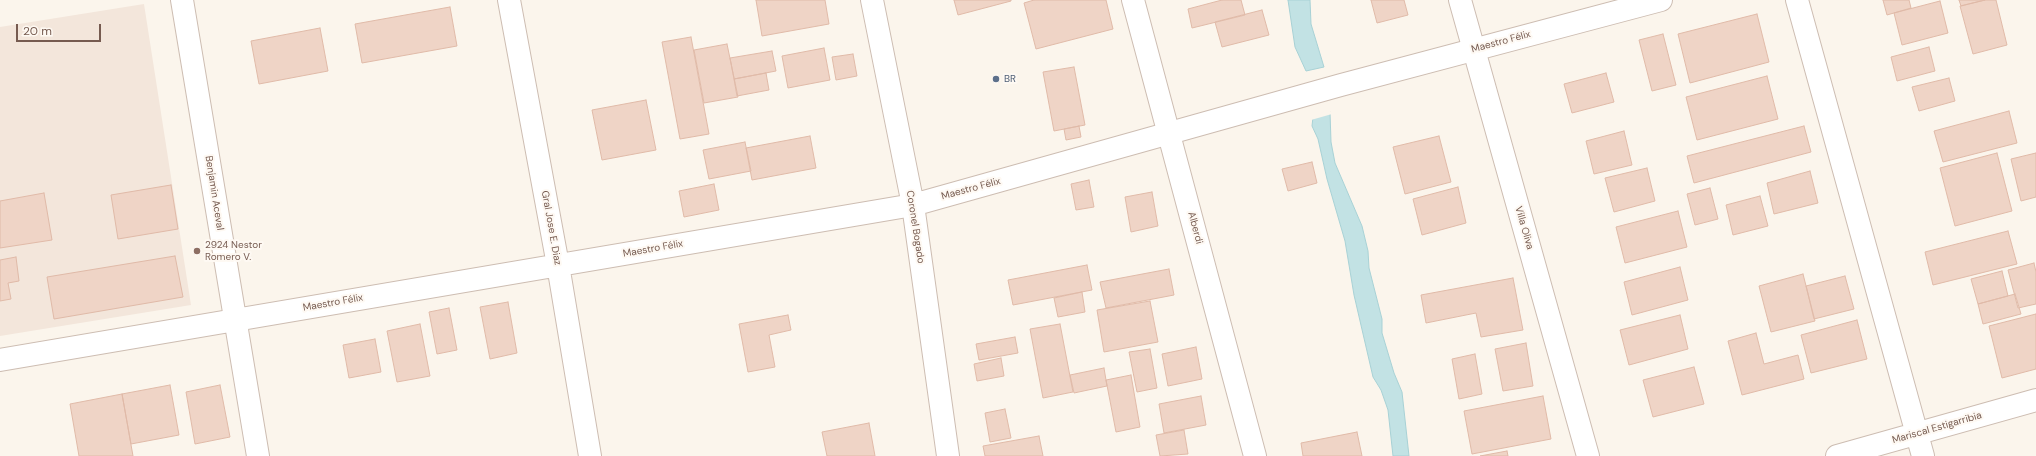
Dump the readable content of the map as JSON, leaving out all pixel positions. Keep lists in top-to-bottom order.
{
  "streets": {
    "street": [
      "Maestro Félix",
      "Benjamin Aceval",
      "Coronel Bogado",
      "Gral Jose E. Diaz",
      "Alberdi",
      "Villa Oliva",
      "Mariscal Estigarribia"
    ]
  },
  "crossings": [
    ["Maestro Félix", "Benjamin Aceval"],
    ["Maestro Félix", "Coronel Bogado"],
    ["Maestro Félix", "Gral Jose E. Diaz"],
    ["Maestro Félix", "Alberdi"],
    ["Maestro Félix", "Villa Oliva"]
  ],
  "places": ["BR", "2924 Nestor Romero V."],
  "scale_bar": "20 m"
}
